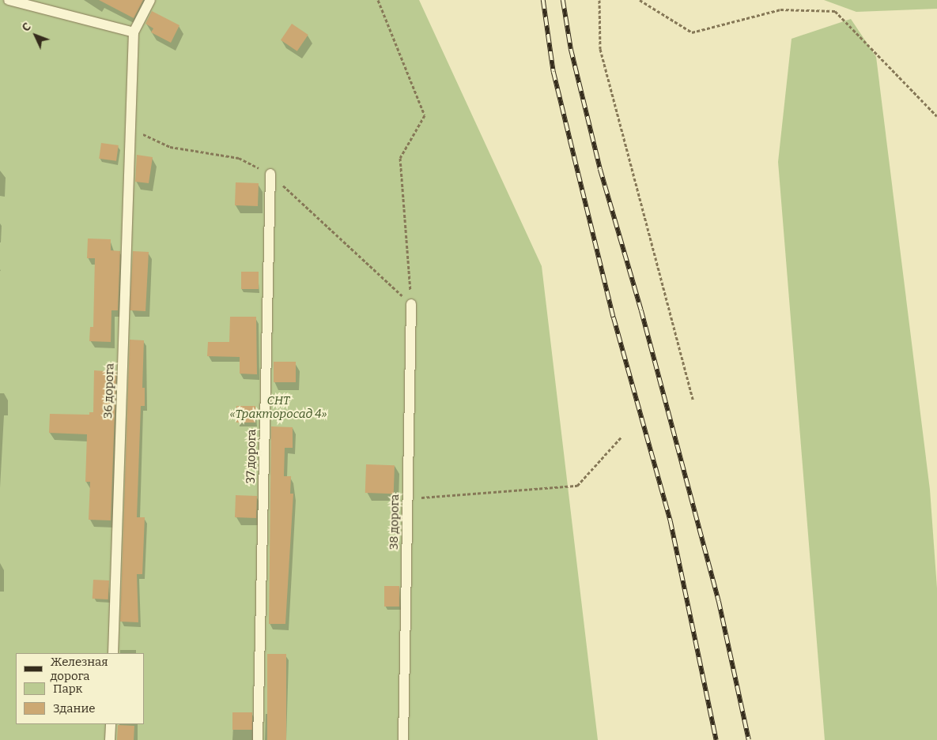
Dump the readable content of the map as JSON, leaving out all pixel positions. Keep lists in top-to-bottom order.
{
  "streets": {
    "lane": ["36 дорога", "37 дорога", "38 дорога"]
  },
  "parks": ["СНТ «Тракторосад 4»"],
  "legend": ["Железная дорога", "Парк", "Здание"],
  "north": "top left"
}
